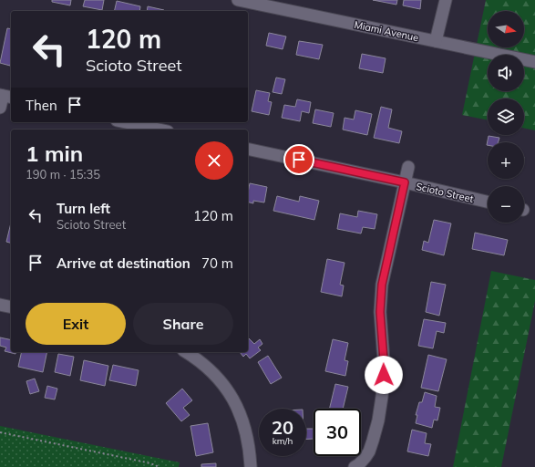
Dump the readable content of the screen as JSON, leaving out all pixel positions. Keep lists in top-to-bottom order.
{
  "streets": {
    "street": ["Miami Avenue", "Scioto Street"]
  },
  "north": "right",
  "page": {
    "map_buttons": ["+", "−"],
    "turn": ["120 m", "Scioto Street"],
    "then": "Then",
    "heading": ["1 min", "190 m · 15:35"],
    "list": [
      {
        "name": "Turn left",
        "note": "Scioto Street",
        "value": "120 m"
      },
      {
        "name": "Arrive at destination",
        "value": "70 m"
      }
    ],
    "buttons": ["Exit", "Share"],
    "speed": "20 km/h",
    "limit": "30"
  }
}
